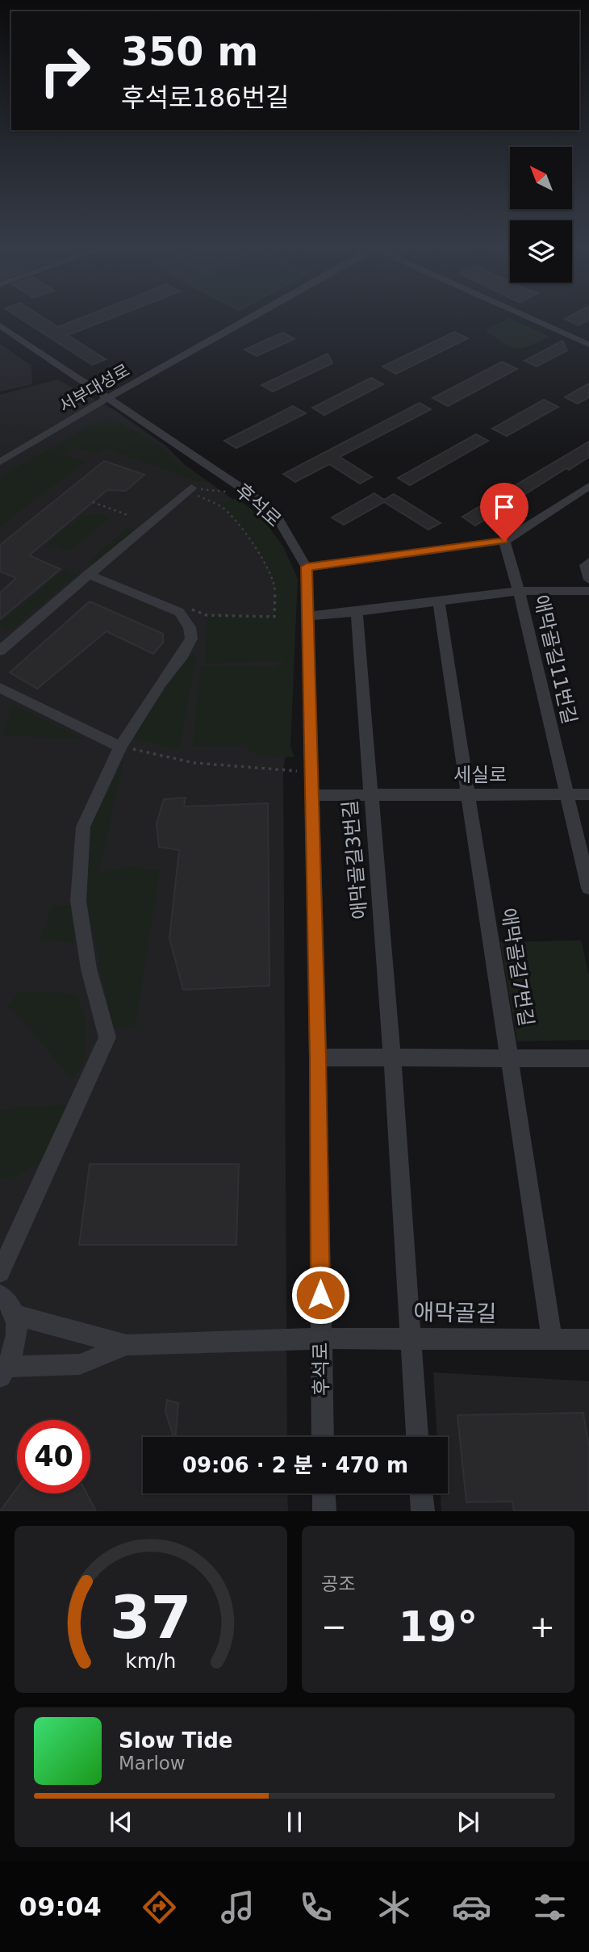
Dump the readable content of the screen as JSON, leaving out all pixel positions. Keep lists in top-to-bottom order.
{
  "streets": {
    "street": [
      "서부대성로",
      "후석로",
      "애막골길11번길",
      "세실로",
      "애막골길3번길",
      "애막골길7번길",
      "애막골길"
    ]
  },
  "crossings": [
    ["서부대성로", "후석로"],
    ["후석로", "세실로"],
    ["후석로", "애막골길"],
    ["애막골길11번길", "세실로"],
    ["세실로", "애막골길3번길"],
    ["세실로", "애막골길7번길"],
    ["애막골길3번길", "애막골길"],
    ["애막골길7번길", "애막골길"]
  ],
  "north": "top left",
  "page": {
    "turn": ["350 m", "후석로186번길"],
    "limit": "40",
    "trip": "09:06 · 2 분 · 470 m",
    "tile": "공조",
    "heat": ["−", "19°", "+"],
    "song": ["Slow Tide", "Marlow"],
    "tabs": "09:04",
    "gauge": ["37", "km/h"]
  }
}
